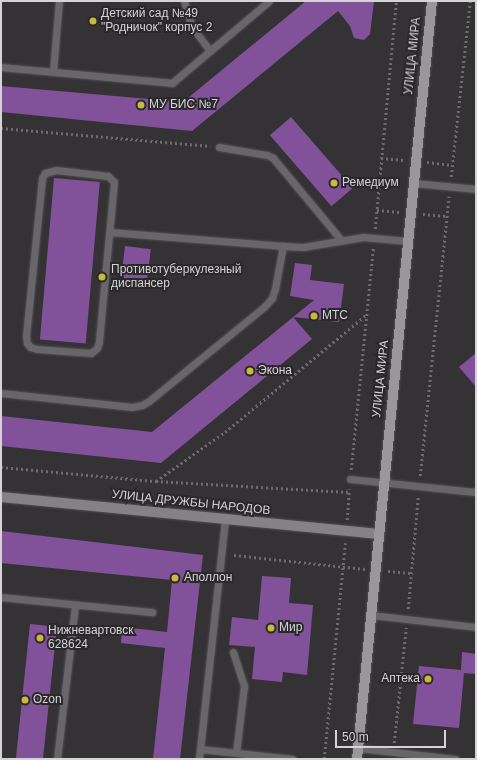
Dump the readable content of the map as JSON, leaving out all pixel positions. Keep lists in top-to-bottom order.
{
  "streets": {
    "main road": ["УЛИЦА МИРА"],
    "street": ["УЛИЦА ДРУЖБЫ НАРОДОВ"]
  },
  "crossings": [
    ["УЛИЦА МИРА", "УЛИЦА ДРУЖБЫ НАРОДОВ"]
  ],
  "places": [
    "Детский сад №49 \"Родничок\" корпус 2",
    "МУ БИС №7",
    "Ремедиум",
    "Противотуберкулезный диспансер",
    "МТС",
    "Экона",
    "Аполлон",
    "Мир",
    "Нижневартовск 628624",
    "Аптека",
    "Ozon"
  ],
  "scale_bar": "50 m"
}
